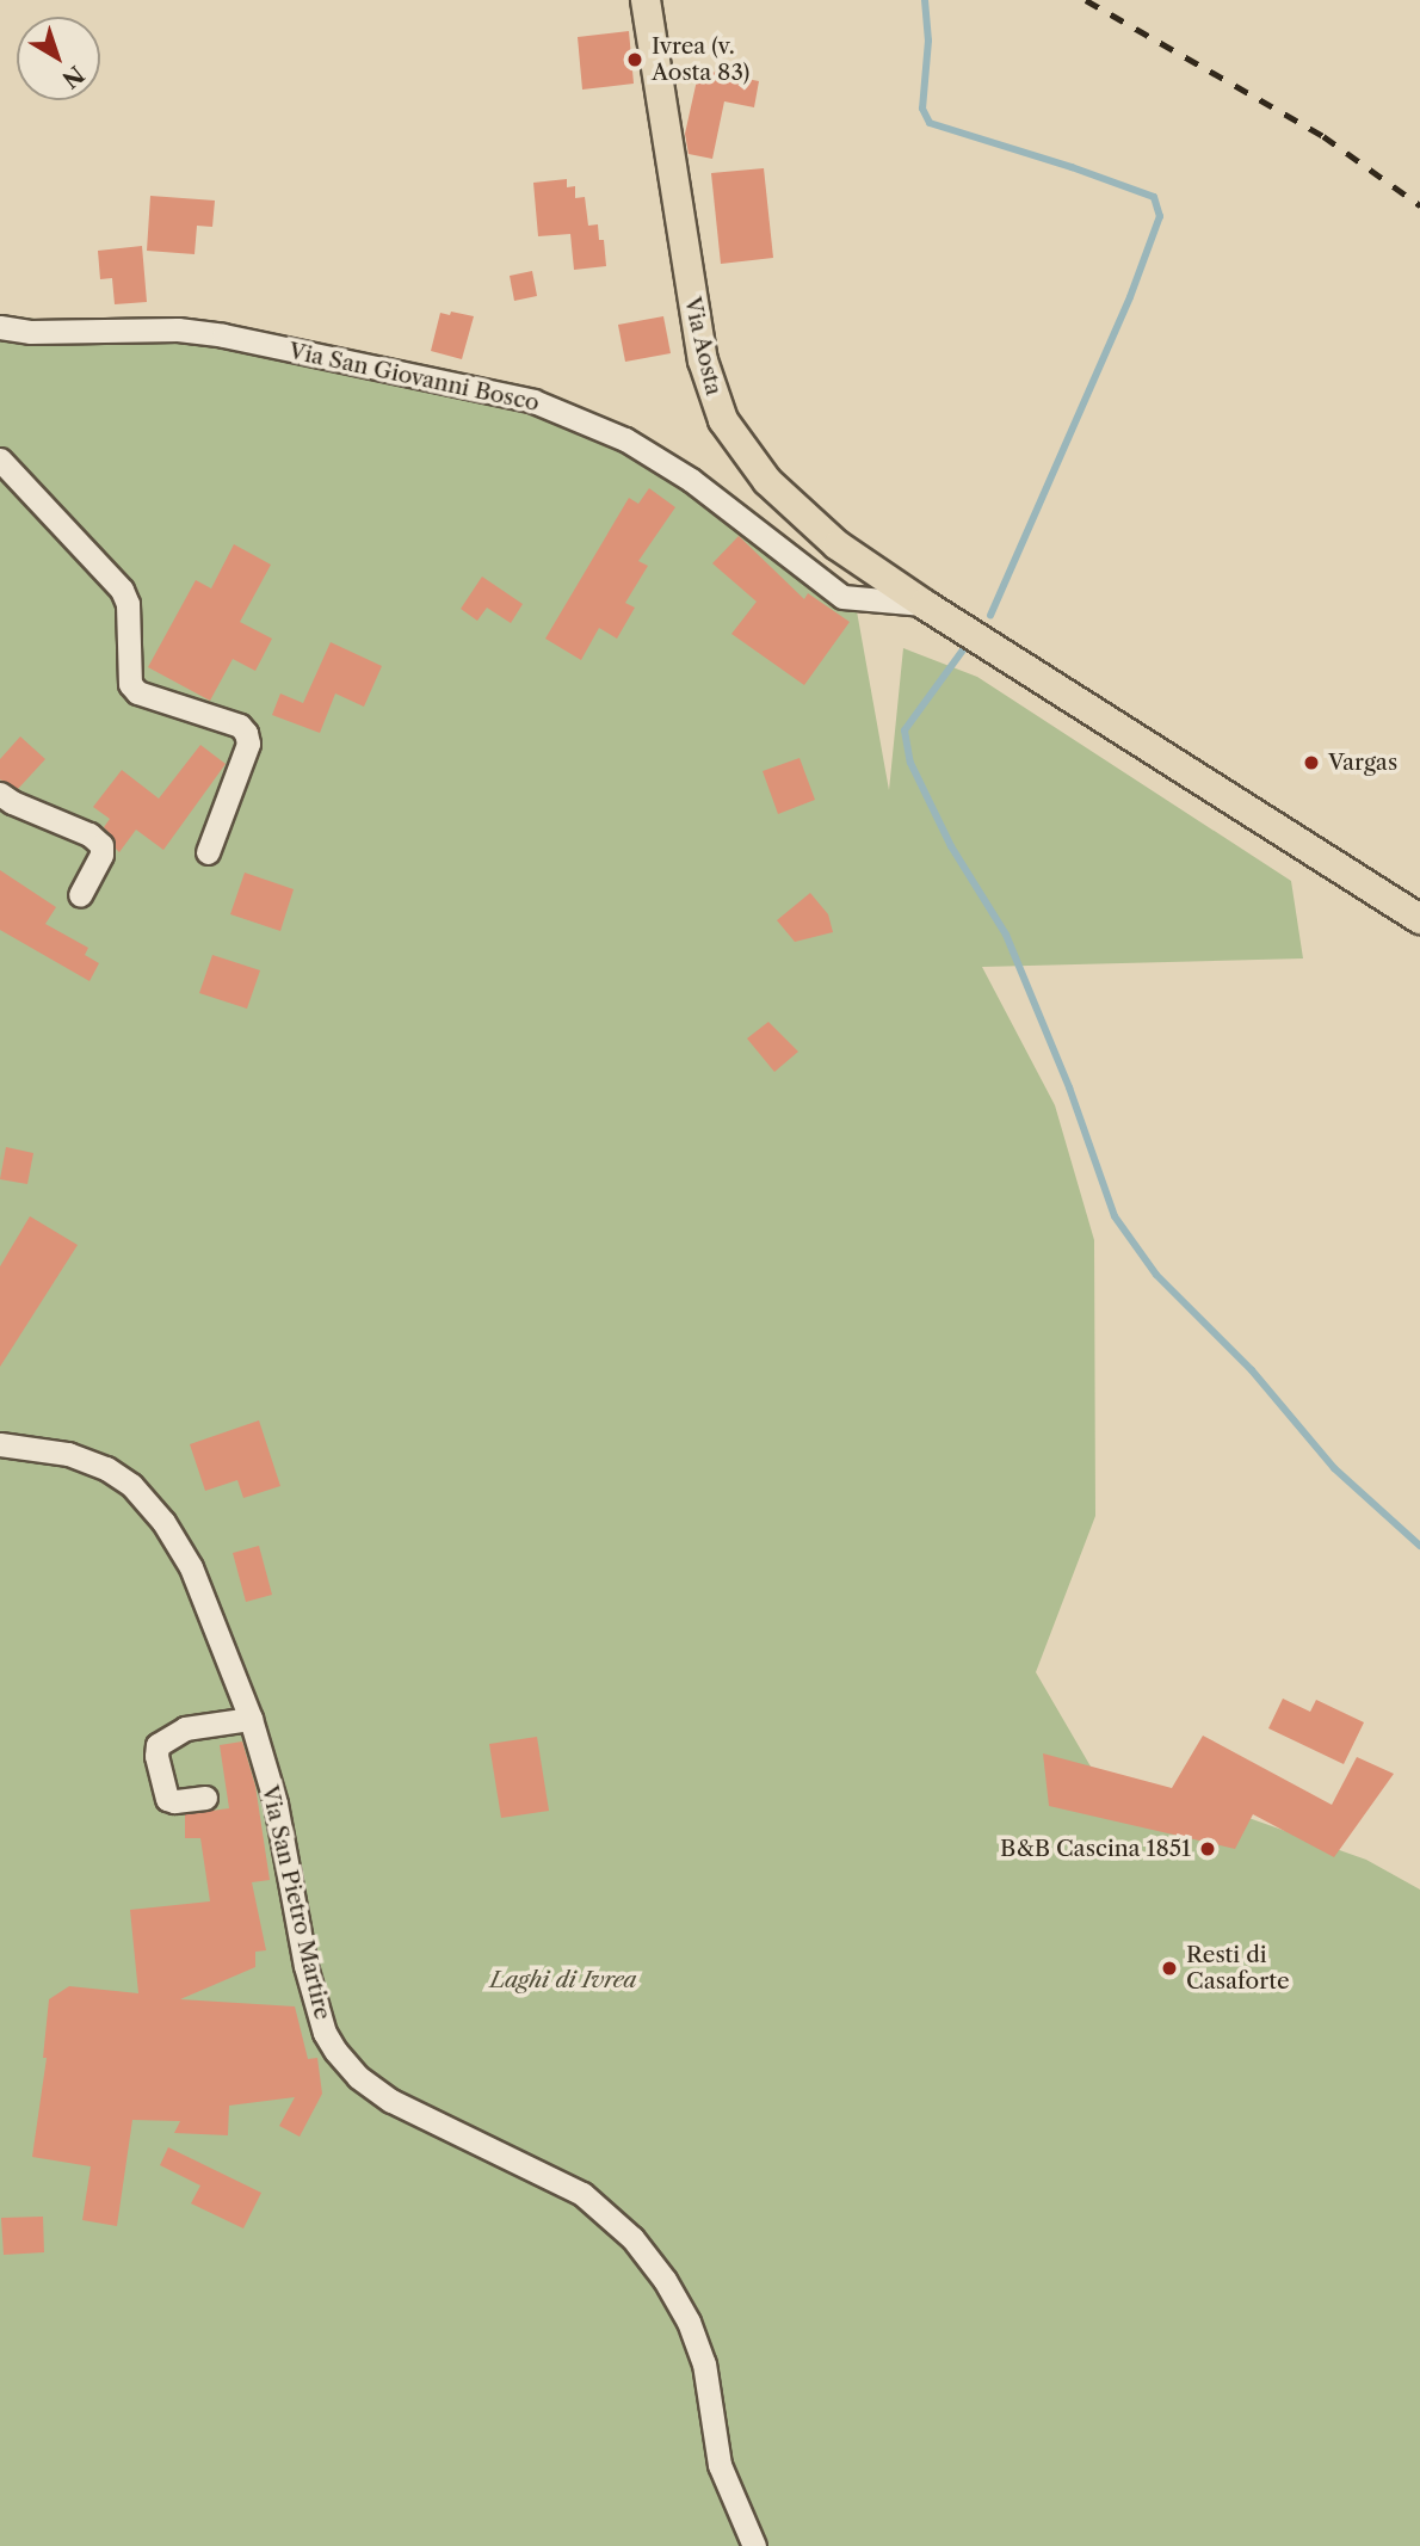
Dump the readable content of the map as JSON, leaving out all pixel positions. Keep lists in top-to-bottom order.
{
  "streets": {
    "main road": ["Via Aosta"],
    "street": ["Via San Giovanni Bosco", "Via San Pietro Martire"]
  },
  "crossings": [
    ["Via Aosta", "Via San Giovanni Bosco"]
  ],
  "parks": ["Laghi di Ivrea"],
  "places": [
    "Ivrea (v. Aosta 83)",
    "Vargas",
    "B&B Cascina 1851",
    "Resti di Casaforte"
  ],
  "north": "bottom right"
}
